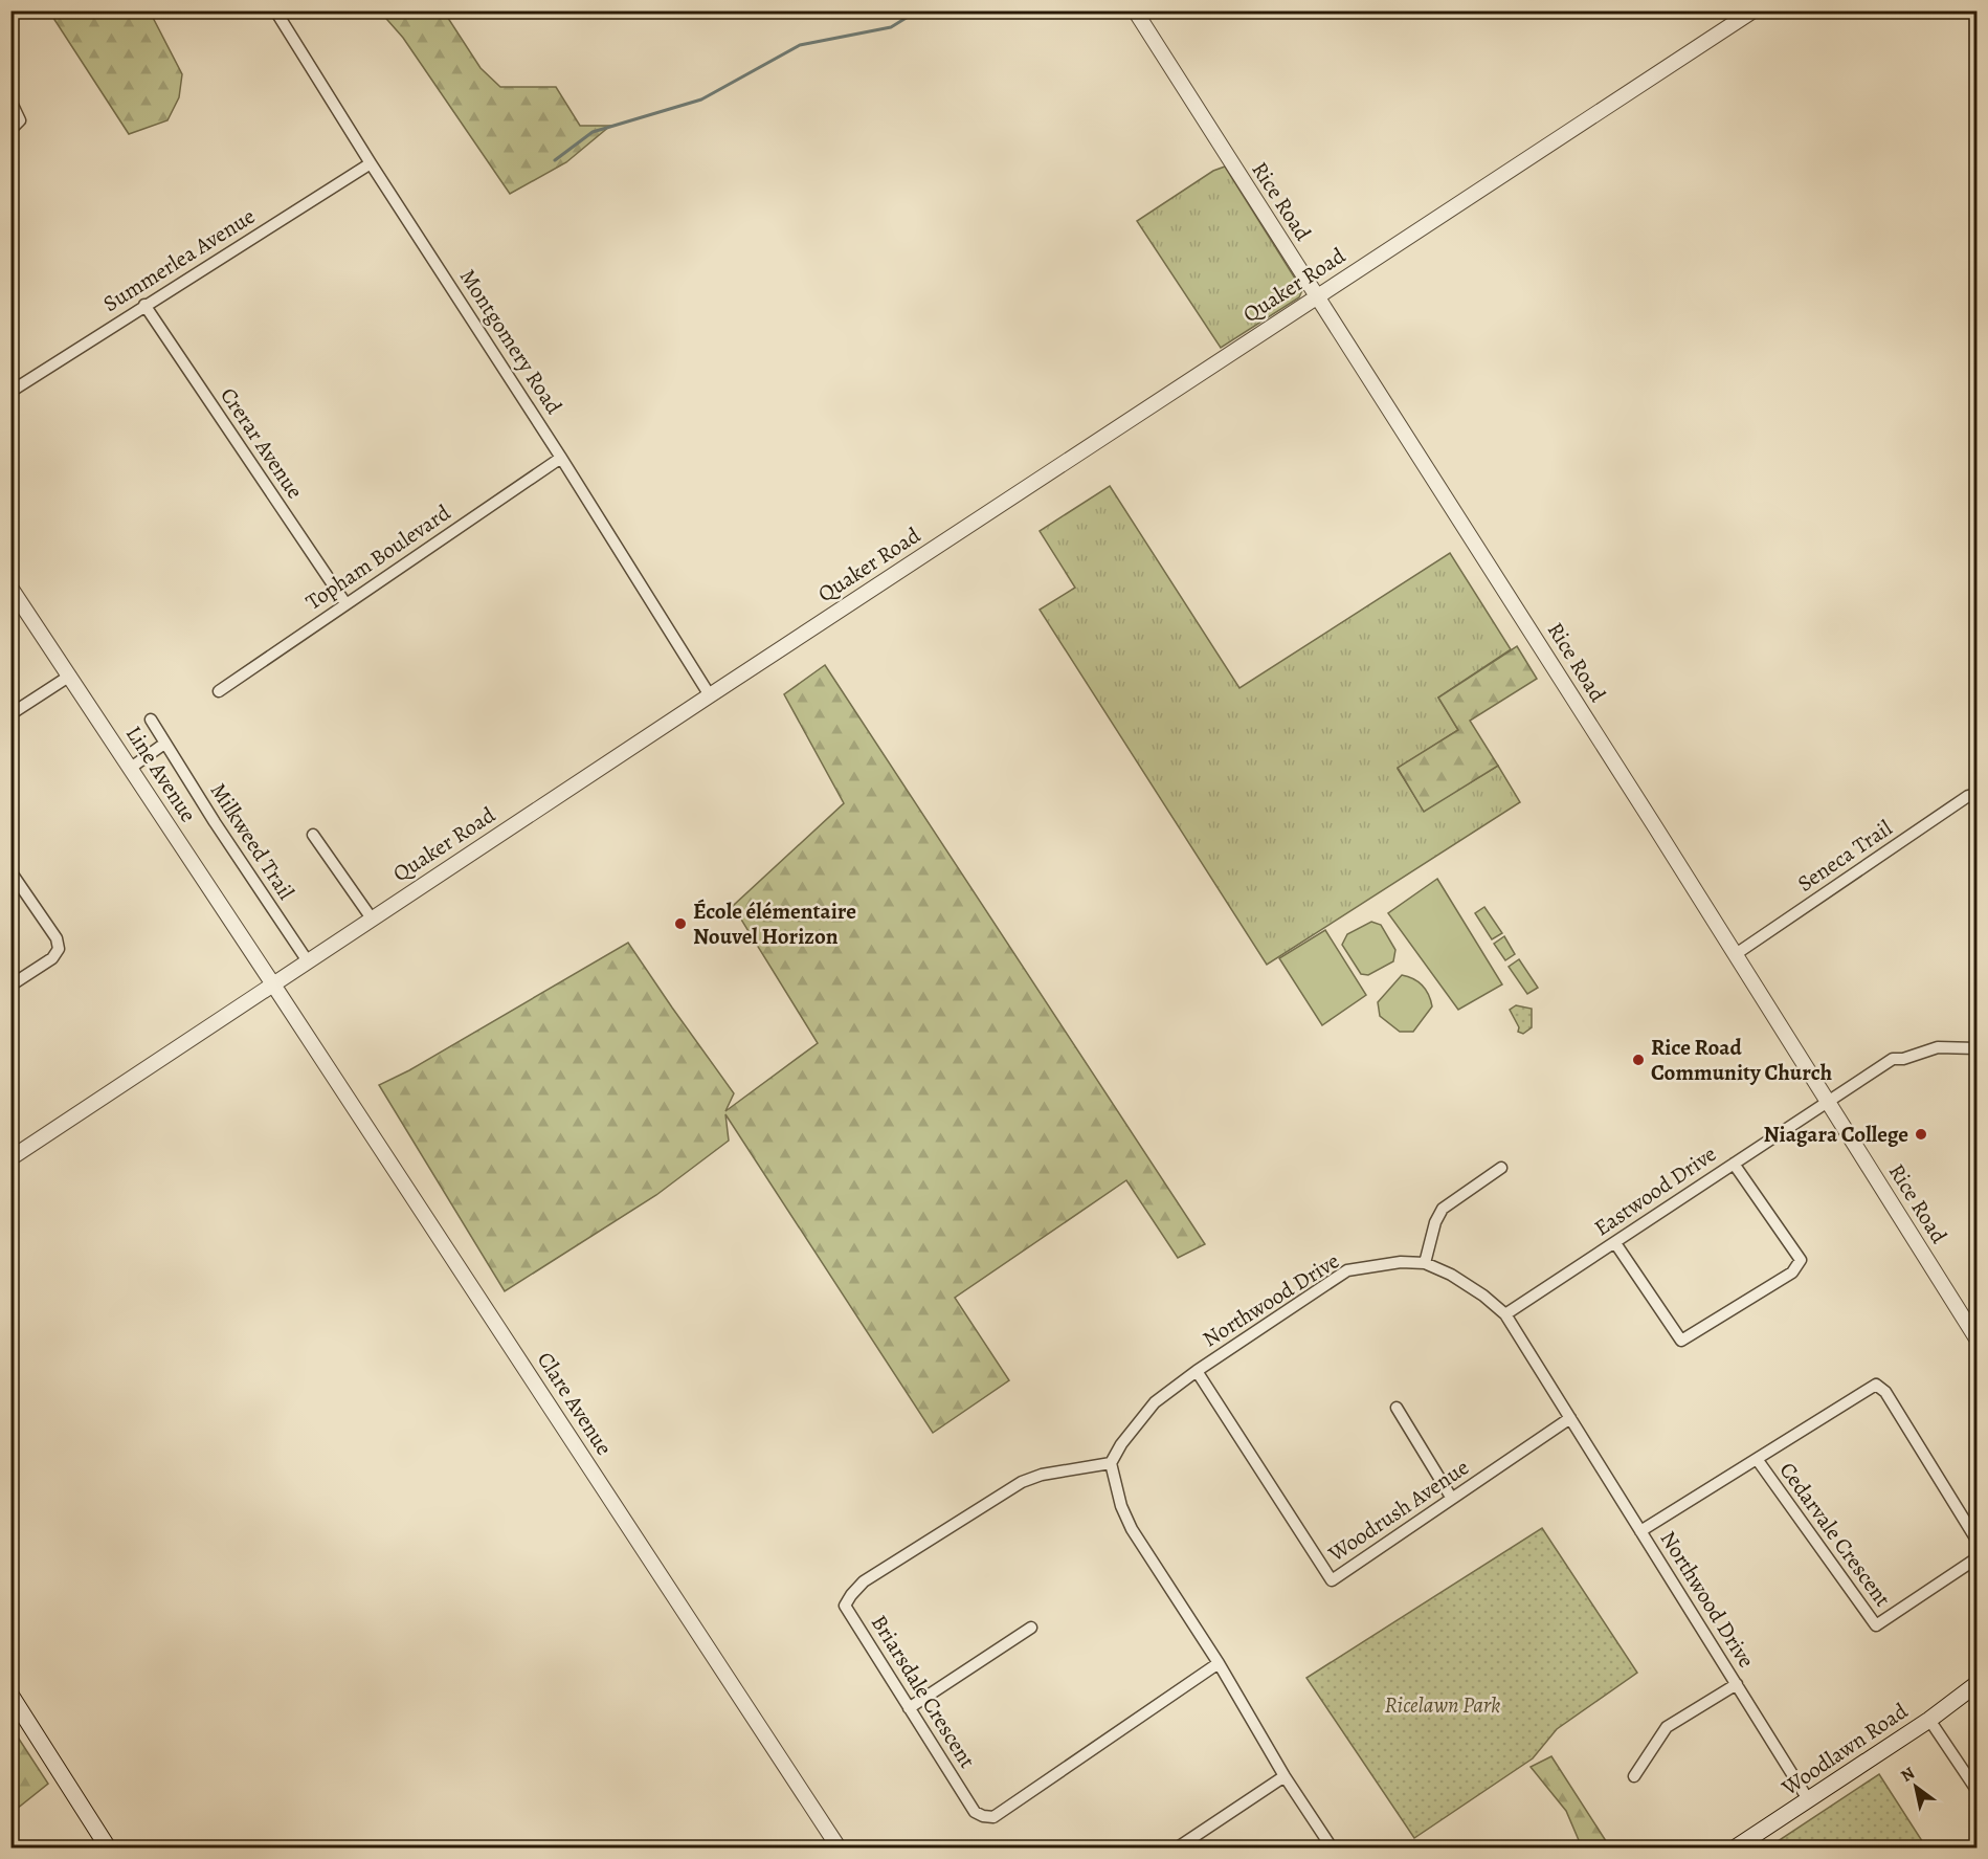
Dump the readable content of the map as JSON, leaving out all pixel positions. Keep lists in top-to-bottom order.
{
  "streets": {
    "main road": ["Woodlawn Road"],
    "street": [
      "Rice Road",
      "Summerlea Avenue",
      "Quaker Road",
      "Montgomery Road",
      "Crerar Avenue",
      "Topham Boulevard",
      "Line Avenue",
      "Milkweed Trail",
      "Seneca Trail",
      "Eastwood Drive",
      "Northwood Drive",
      "Clare Avenue",
      "Woodrush Avenue",
      "Cedarvale Crescent",
      "Briarsdale Crescent"
    ]
  },
  "crossings": [
    ["Rice Road", "Quaker Road"],
    ["Rice Road", "Seneca Trail"],
    ["Rice Road", "Eastwood Drive"],
    ["Summerlea Avenue", "Montgomery Road"],
    ["Summerlea Avenue", "Crerar Avenue"],
    ["Quaker Road", "Montgomery Road"],
    ["Quaker Road", "Line Avenue"],
    ["Quaker Road", "Milkweed Trail"],
    ["Quaker Road", "Clare Avenue"],
    ["Montgomery Road", "Topham Boulevard"],
    ["Crerar Avenue", "Topham Boulevard"],
    ["Line Avenue", "Clare Avenue"],
    ["Eastwood Drive", "Northwood Drive"],
    ["Northwood Drive", "Woodrush Avenue"],
    ["Northwood Drive", "Cedarvale Crescent"],
    ["Northwood Drive", "Briarsdale Crescent"],
    ["Northwood Drive", "Woodlawn Road"]
  ],
  "parks": ["Ricelawn Park"],
  "places": ["École élémentaire Nouvel Horizon", "Rice Road Community Church", "Niagara College"],
  "north": "top left"
}
